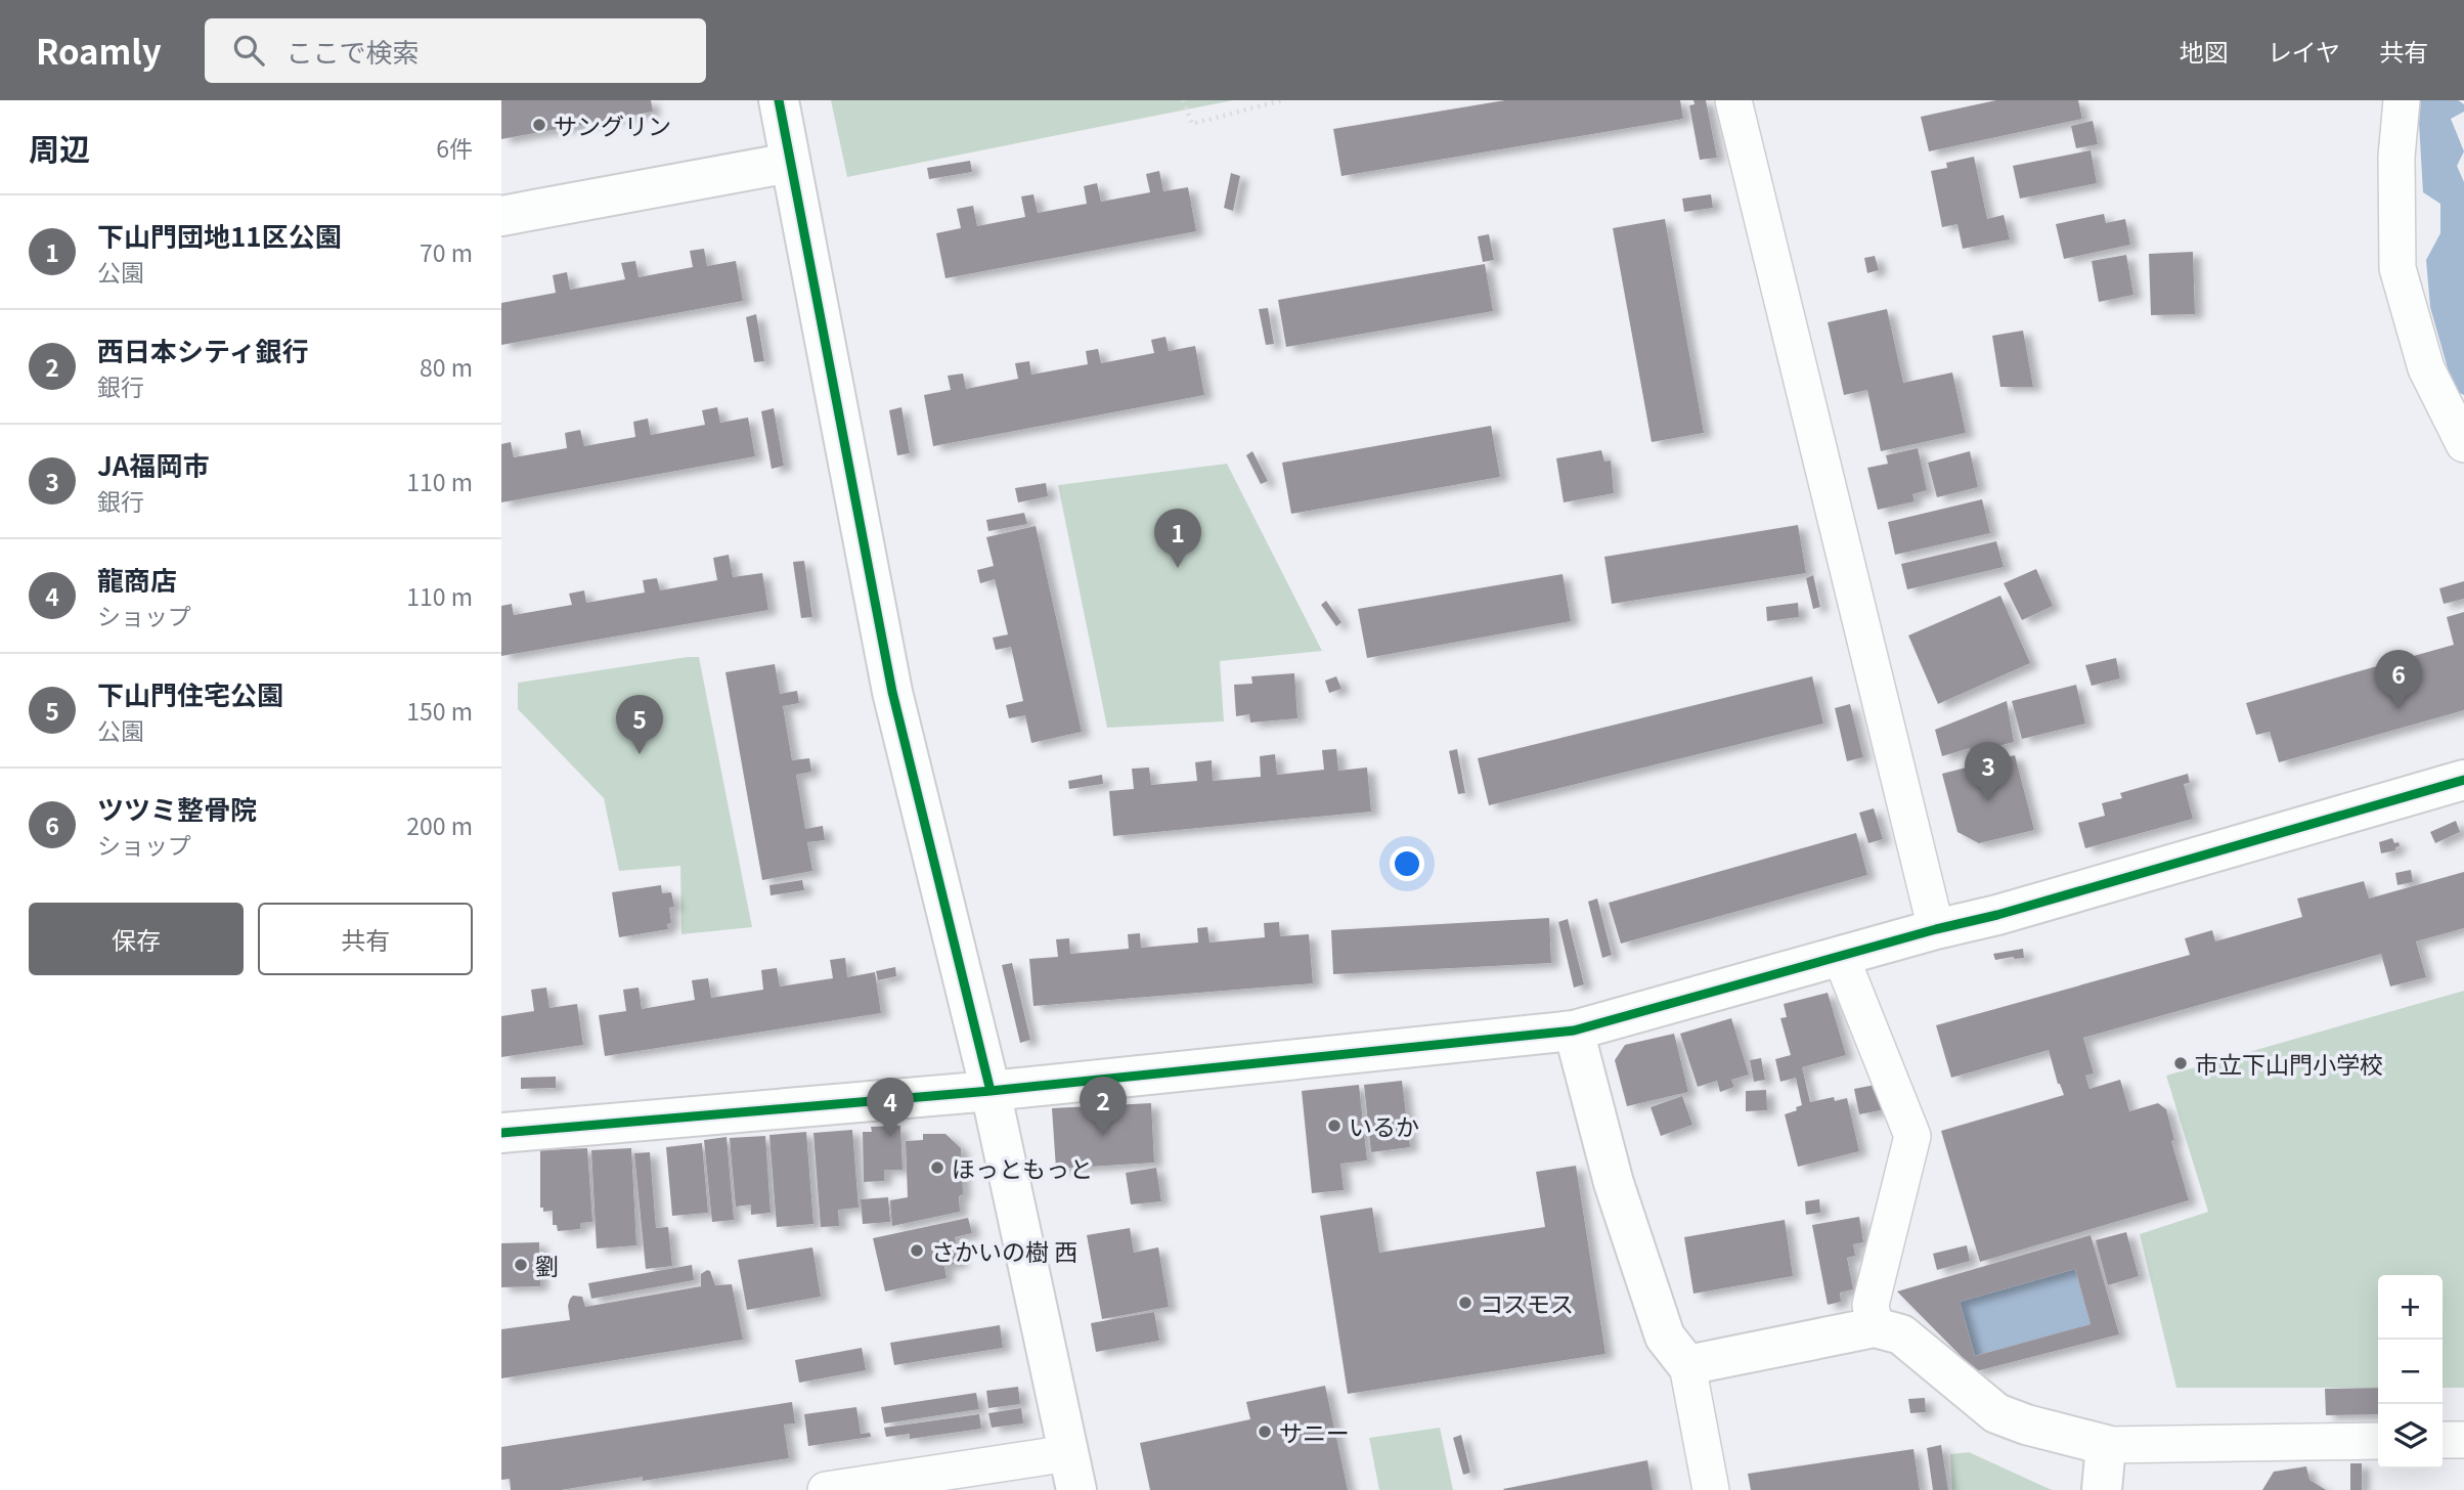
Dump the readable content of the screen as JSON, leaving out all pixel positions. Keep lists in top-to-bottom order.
{
  "places": [
    "サングリン",
    "市立下山門小学校",
    "いるか",
    "ほっともっと",
    "さかいの樹 西",
    "劉",
    "コスモス",
    "サニー"
  ],
  "page": {
    "header": "Roamly",
    "search": "ここで検索",
    "nav": ["地図", "レイヤ", "共有"],
    "heading": ["周辺", "6件"],
    "list": [
      {
        "mark": "1",
        "name": "下山門団地11区公園",
        "note": "公園",
        "value": "70 m"
      },
      {
        "mark": "2",
        "name": "西日本シティ銀行",
        "note": "銀行",
        "value": "80 m"
      },
      {
        "mark": "3",
        "name": "JA福岡市",
        "note": "銀行",
        "value": "110 m"
      },
      {
        "mark": "4",
        "name": "龍商店",
        "note": "ショップ",
        "value": "110 m"
      },
      {
        "mark": "5",
        "name": "下山門住宅公園",
        "note": "公園",
        "value": "150 m"
      },
      {
        "mark": "6",
        "name": "ツツミ整骨院",
        "note": "ショップ",
        "value": "200 m"
      }
    ],
    "pins": [
      "1",
      "6",
      "5",
      "3",
      "2",
      "4"
    ],
    "buttons": ["保存", "共有"],
    "map_buttons": ["+", "−"]
  }
}
